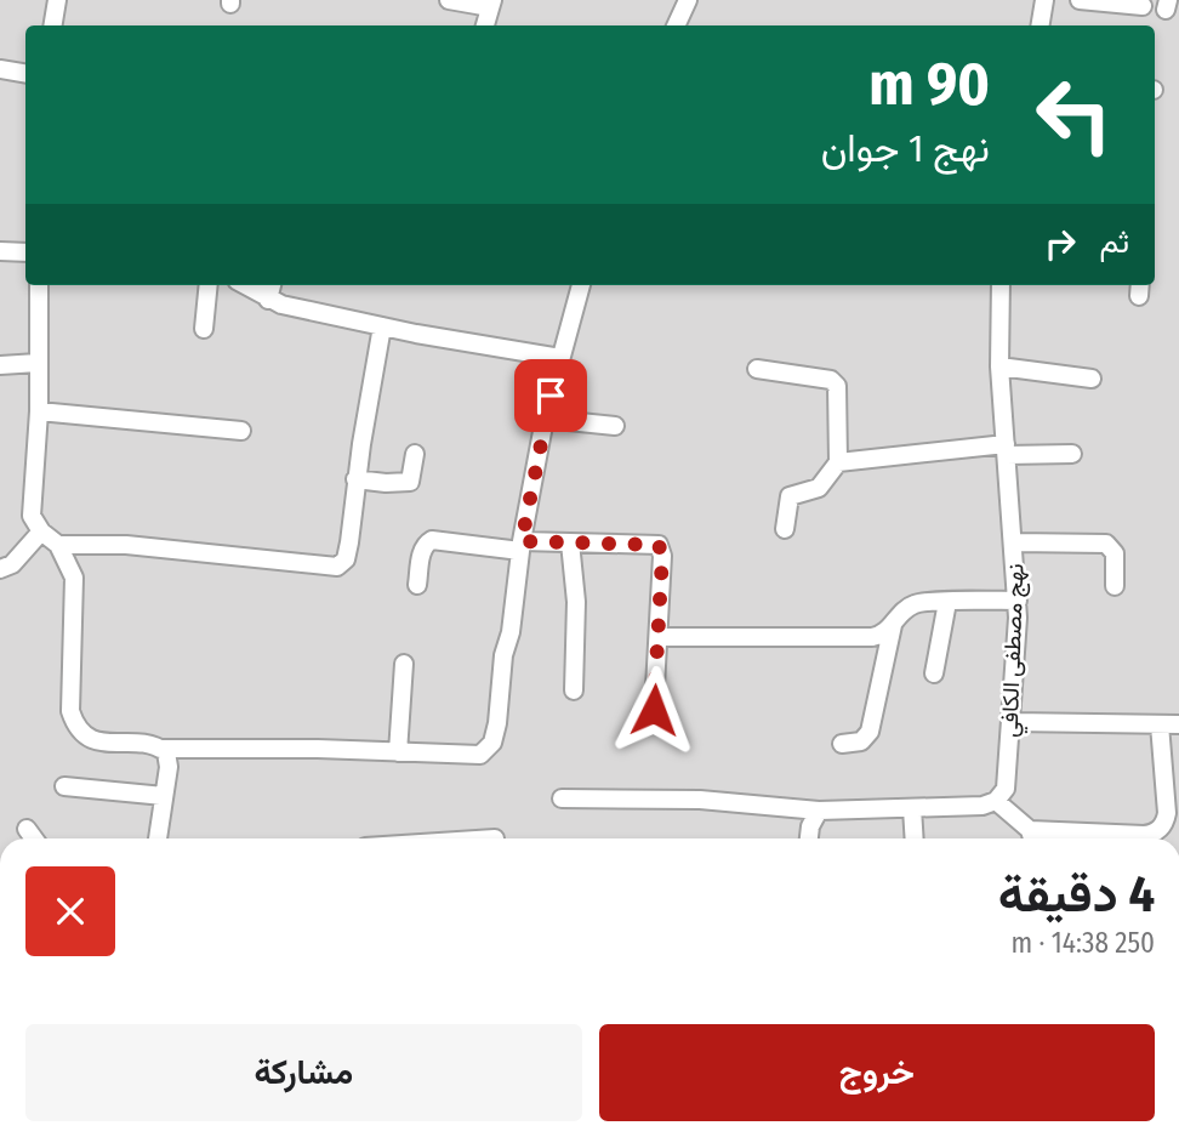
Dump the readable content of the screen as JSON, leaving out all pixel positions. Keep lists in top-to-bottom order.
{
  "streets": {
    "street": ["نهج مصطفى الكافي"]
  },
  "page": {
    "turn": ["90 m", "نهج 1 جوان"],
    "then": "ثم",
    "heading": ["4 دقيقة", "250 m · 14:38"],
    "buttons": ["خروج", "مشاركة"]
  }
}
